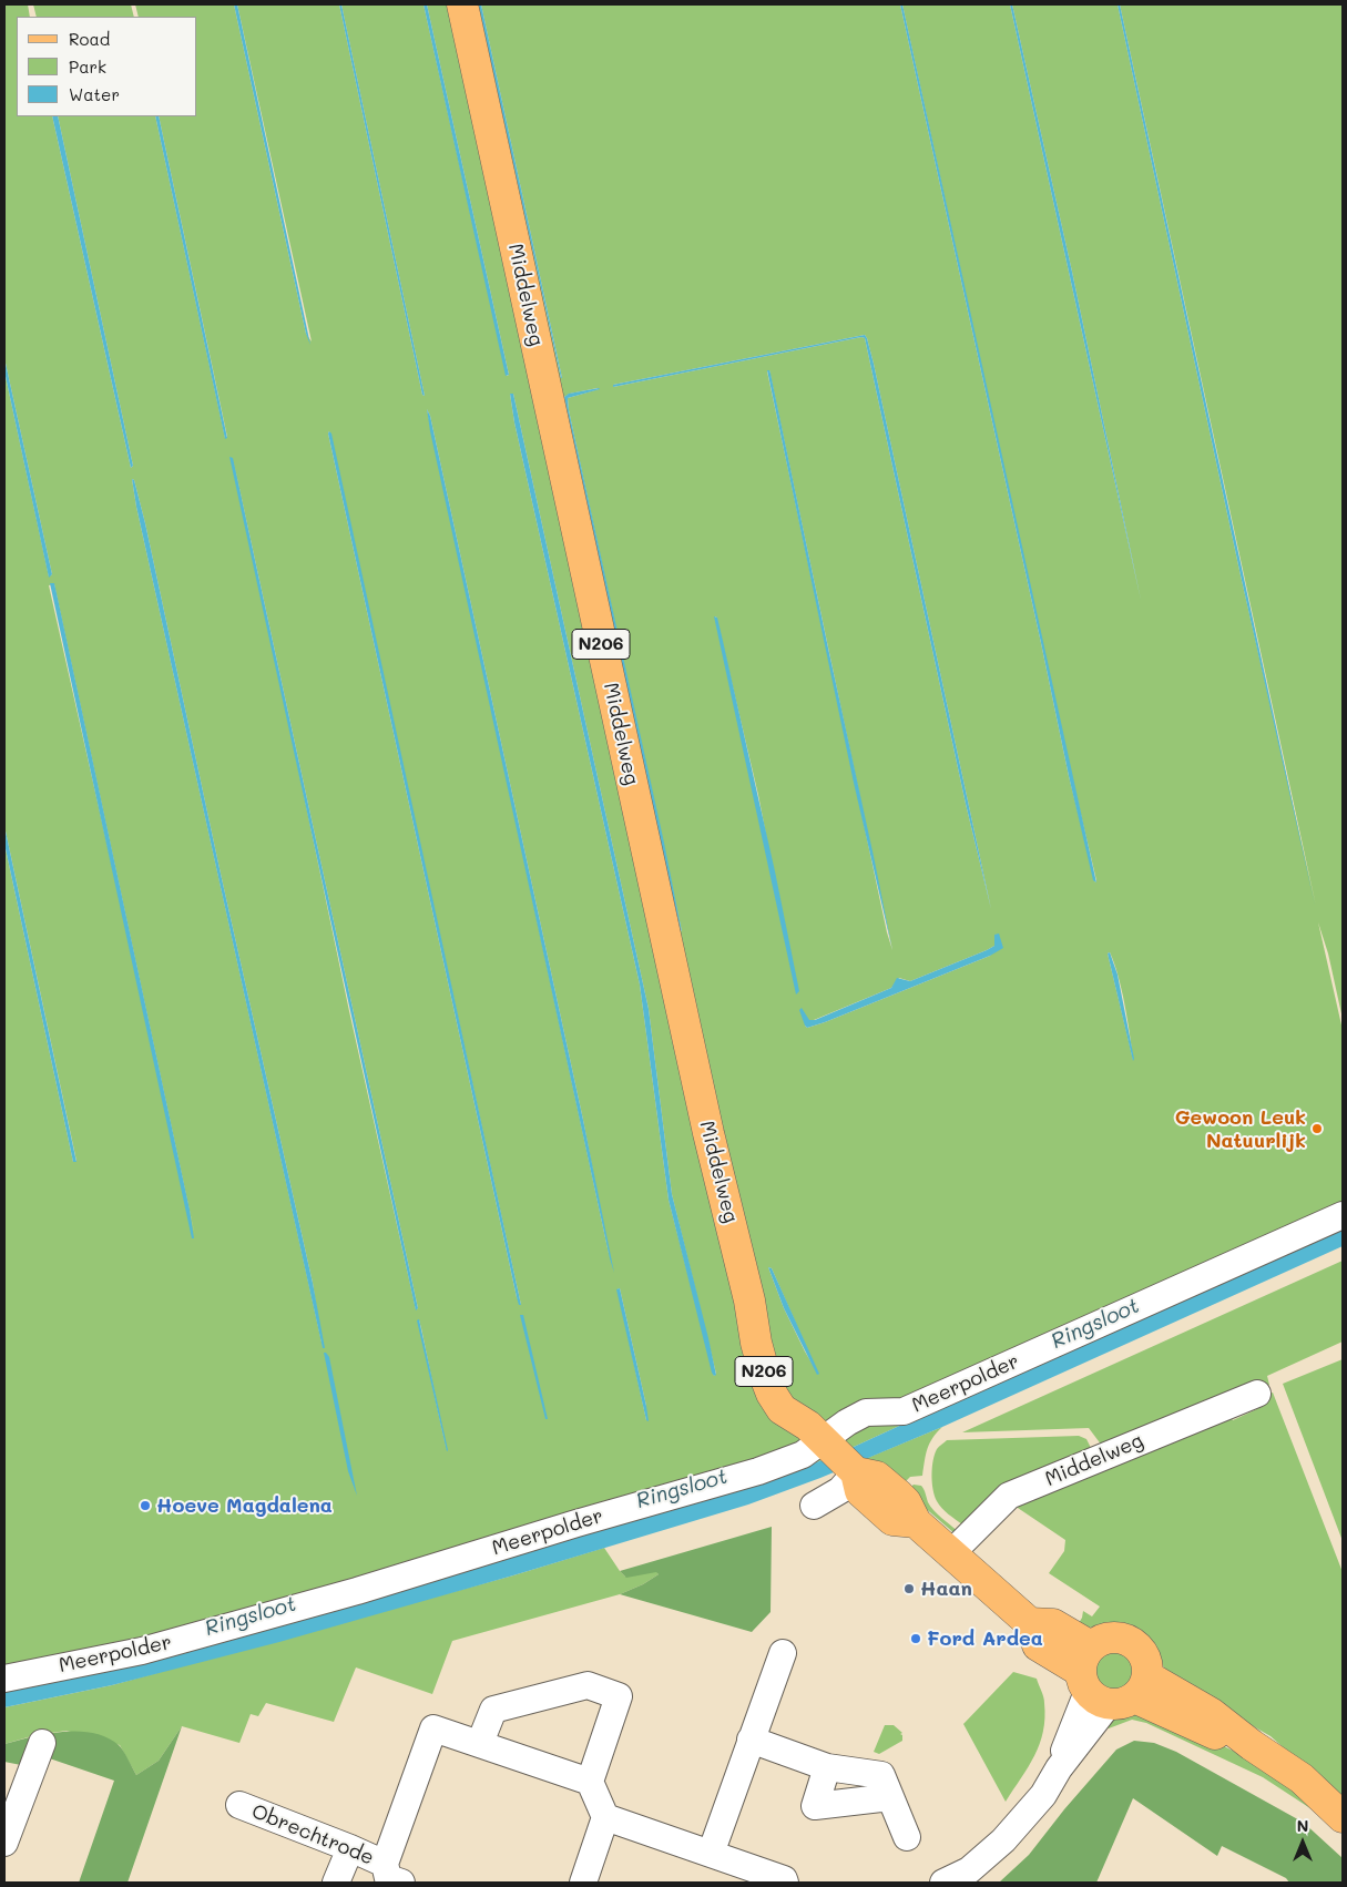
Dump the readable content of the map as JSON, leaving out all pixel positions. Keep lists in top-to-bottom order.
{
  "streets": {
    "main road": ["Middelweg", "N206"],
    "street": ["Meerpolder", "Obrechtrode"]
  },
  "crossings": [
    ["Middelweg", "Meerpolder"]
  ],
  "water": ["Ringsloot"],
  "places": [
    "Gewoon Leuk Natuurlijk",
    "Hoeve Magdalena",
    "Haan",
    "Ford Ardea"
  ],
  "legend": ["Road", "Park", "Water"],
  "north": "top"
}
